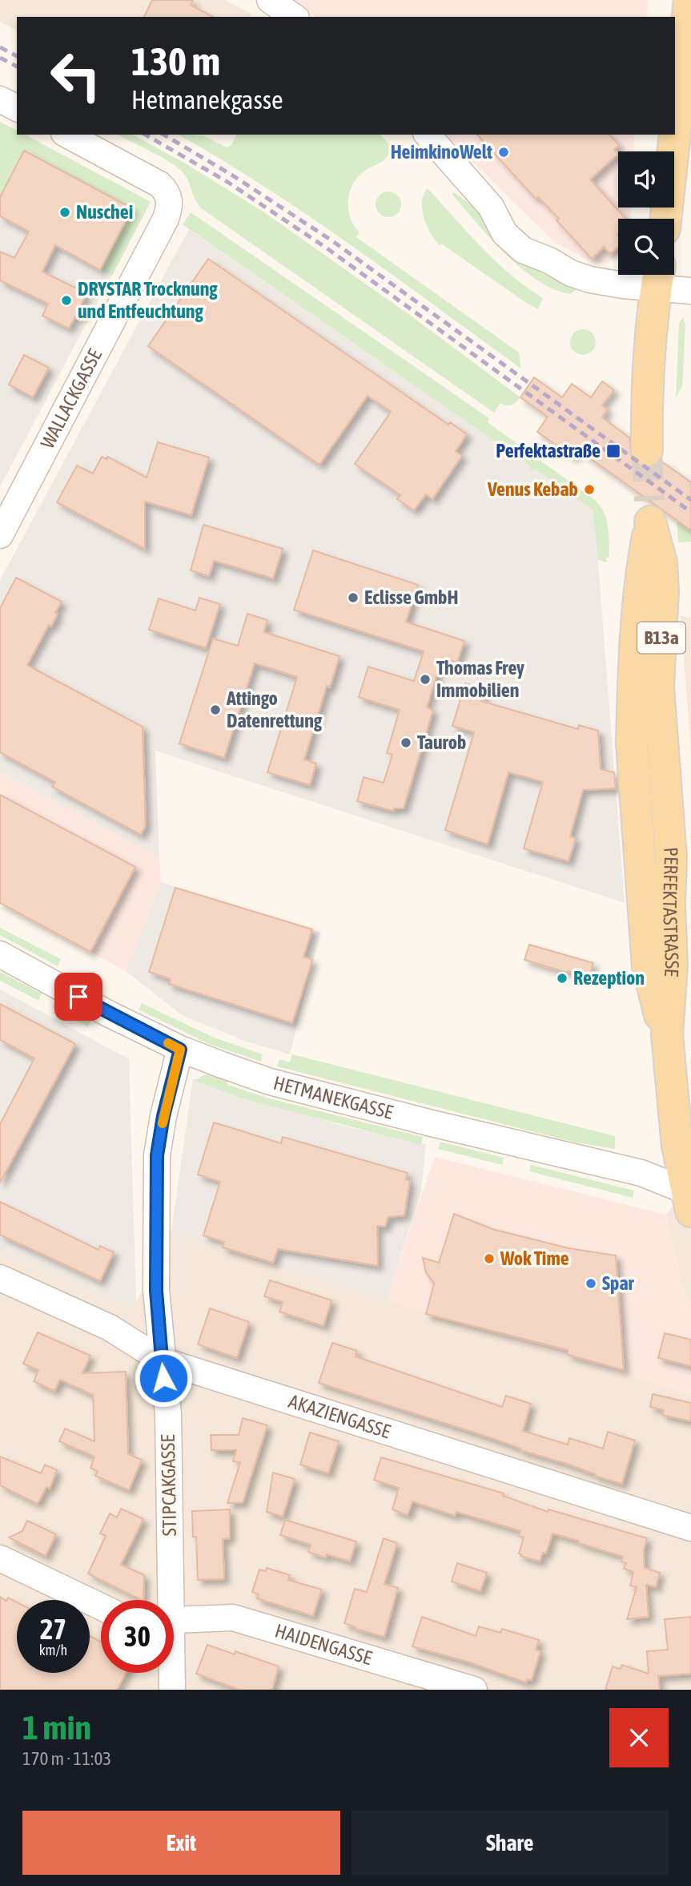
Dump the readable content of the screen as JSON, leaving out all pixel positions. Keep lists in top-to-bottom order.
{
  "streets": {
    "main road": ["B13a", "PERFEKTASTRASSE"],
    "street": [
      "WALLACKGASSE",
      "HETMANEKGASSE",
      "AKAZIENGASSE",
      "STIPCAKGASSE",
      "HAIDENGASSE"
    ]
  },
  "crossings": [
    ["PERFEKTASTRASSE", "HETMANEKGASSE"],
    ["HETMANEKGASSE", "STIPCAKGASSE"],
    ["AKAZIENGASSE", "STIPCAKGASSE"]
  ],
  "places": {
    "other": [
      "HeimkinoWelt",
      "Nuschei",
      "DRYSTAR Trocknung und Entfeuchtung",
      "Venus Kebab",
      "Eclisse GmbH",
      "Thomas Frey Immobilien",
      "Attingo Datenrettung",
      "Taurob",
      "Rezeption",
      "Wok Time",
      "Spar"
    ],
    "transit": ["Perfektastraße"]
  },
  "page": {
    "turn": ["130 m", "Hetmanekgasse"],
    "speed": "27 km/h",
    "limit": "30",
    "heading": ["1 min", "170 m · 11:03"],
    "buttons": ["Exit", "Share"]
  }
}
